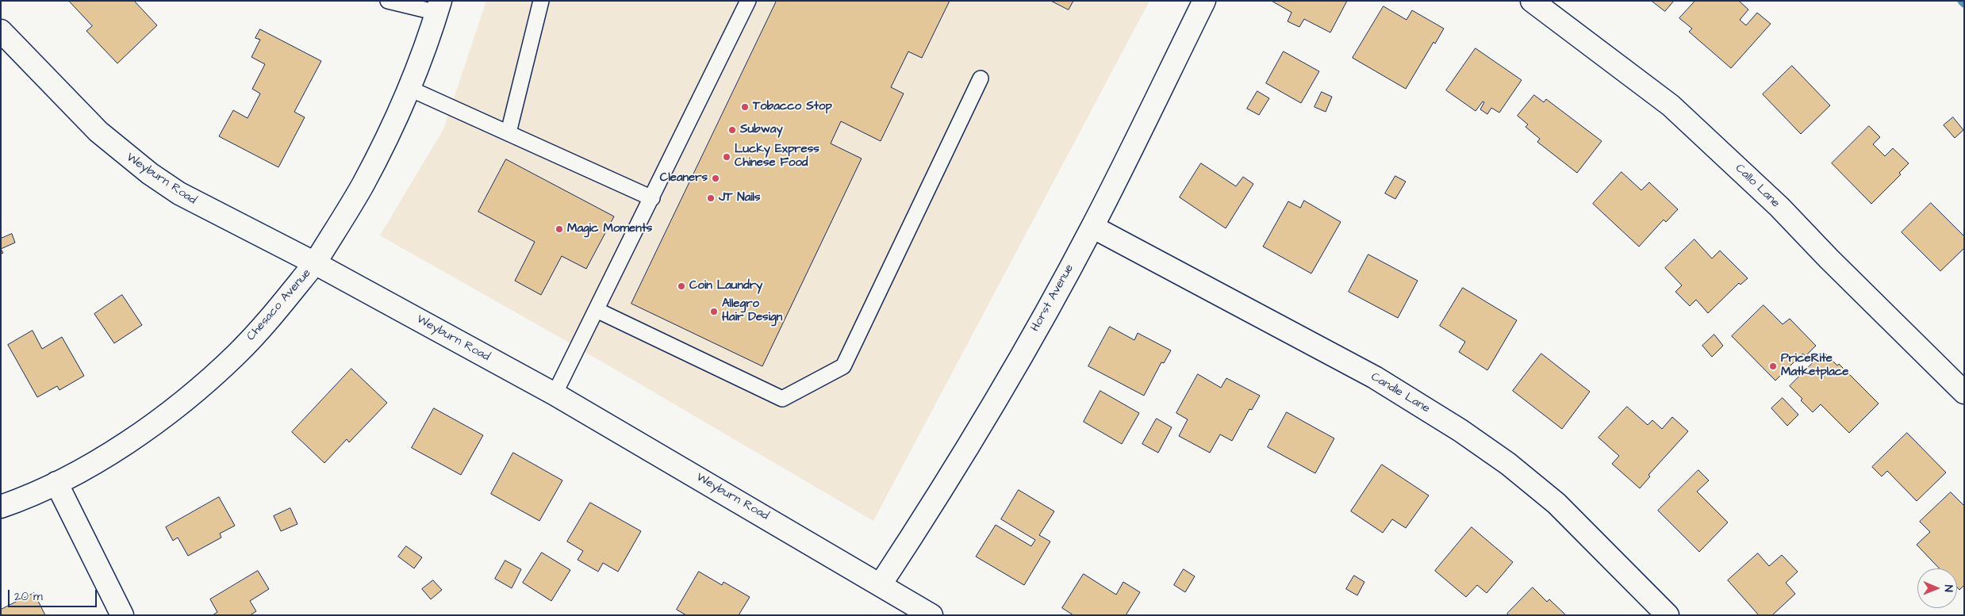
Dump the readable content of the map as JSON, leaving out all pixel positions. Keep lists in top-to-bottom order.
{
  "streets": {
    "street": [
      "Weyburn Road",
      "Callo Lane",
      "Horst Avenue",
      "Chesaco Avenue",
      "Candle Lane"
    ]
  },
  "crossings": [
    ["Weyburn Road", "Horst Avenue"],
    ["Weyburn Road", "Chesaco Avenue"],
    ["Horst Avenue", "Candle Lane"]
  ],
  "places": [
    "Tobacco Stop",
    "Subway",
    "Lucky Express Chinese Food",
    "Cleaners",
    "JT Nails",
    "Magic Moments",
    "Coin Laundry",
    "Allegro Hair Design",
    "PriceRite Matketplace"
  ],
  "scale_bar": "20 m",
  "north": "right"
}
